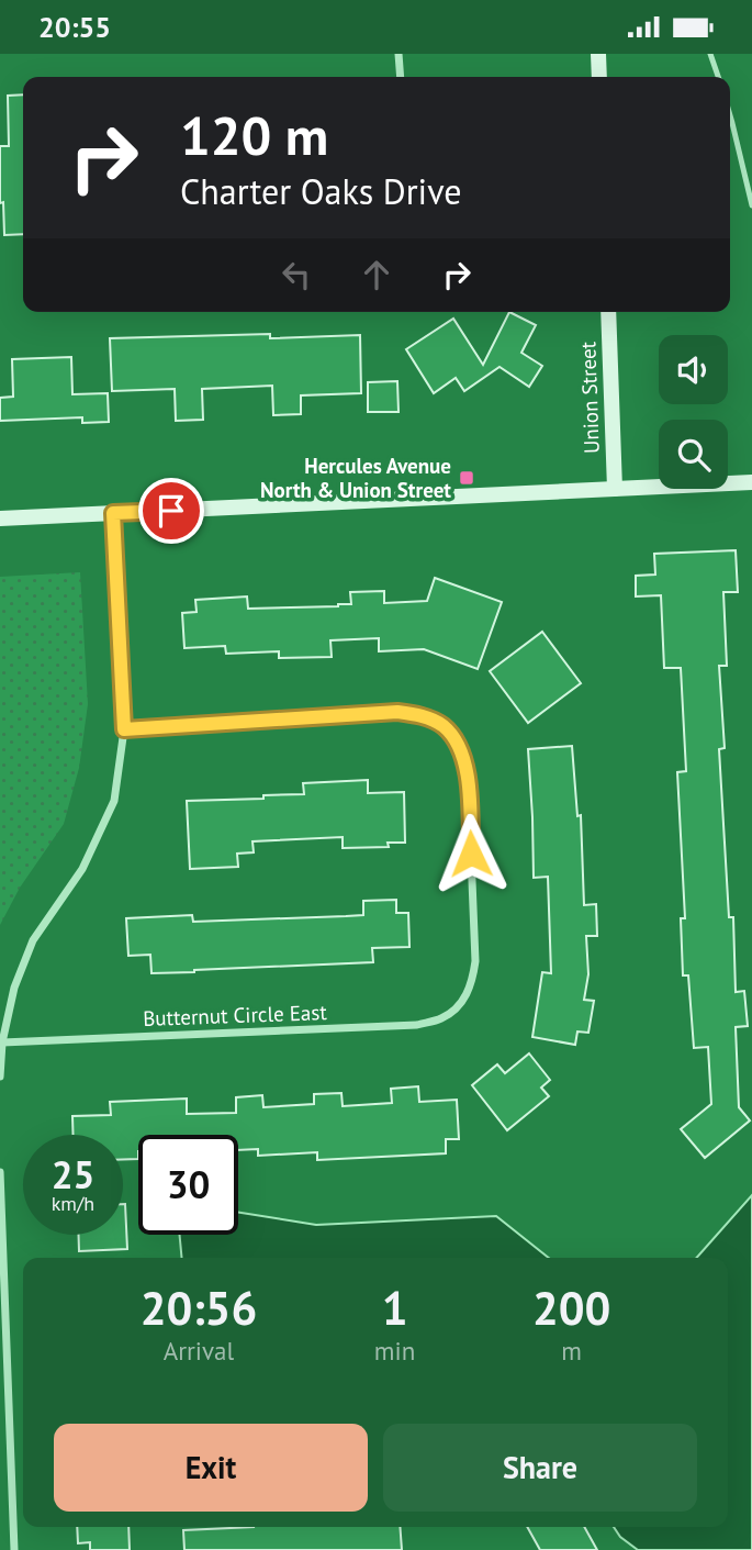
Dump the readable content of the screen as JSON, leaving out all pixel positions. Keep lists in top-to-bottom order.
{
  "streets": {
    "street": ["Union Street", "Butternut Circle East"]
  },
  "places": {
    "transit": ["Hercules Avenue North & Union Street"]
  },
  "page": {
    "status": "20:55",
    "turn": ["120 m", "Charter Oaks Drive"],
    "speed": "25 km/h",
    "limit": "30",
    "eta": [
      "20:56",
      "Arrival",
      "1",
      "min",
      "200",
      "m"
    ],
    "buttons": ["Exit", "Share"]
  }
}
